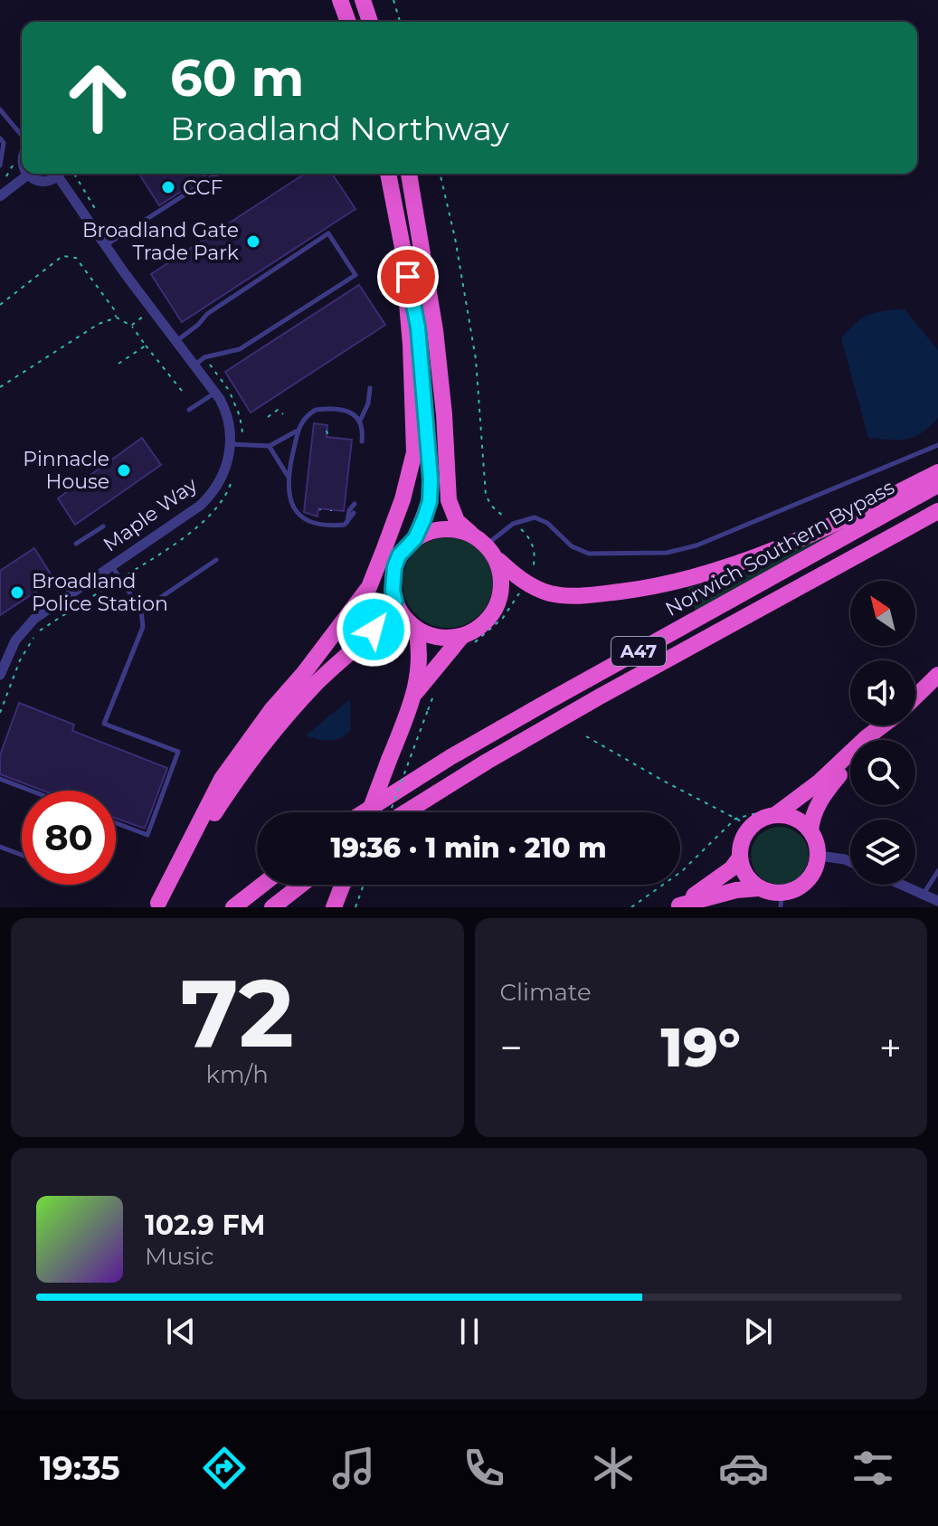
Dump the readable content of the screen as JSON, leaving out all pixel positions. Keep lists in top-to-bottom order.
{
  "streets": {
    "highway": ["Norwich Southern Bypass", "A47"],
    "street": ["Maple Way"]
  },
  "places": [
    "CCF",
    "Broadland Gate Trade Park",
    "Pinnacle House",
    "Broadland Police Station"
  ],
  "north": "top left",
  "page": {
    "turn": ["60 m", "Broadland Northway"],
    "limit": "80",
    "trip": "19:36 · 1 min · 210 m",
    "tile": [
      ["72", "km/h"],
      "Climate"
    ],
    "heat": ["−", "19°", "+"],
    "song": ["102.9 FM", "Music"],
    "tabs": "19:35"
  }
}
